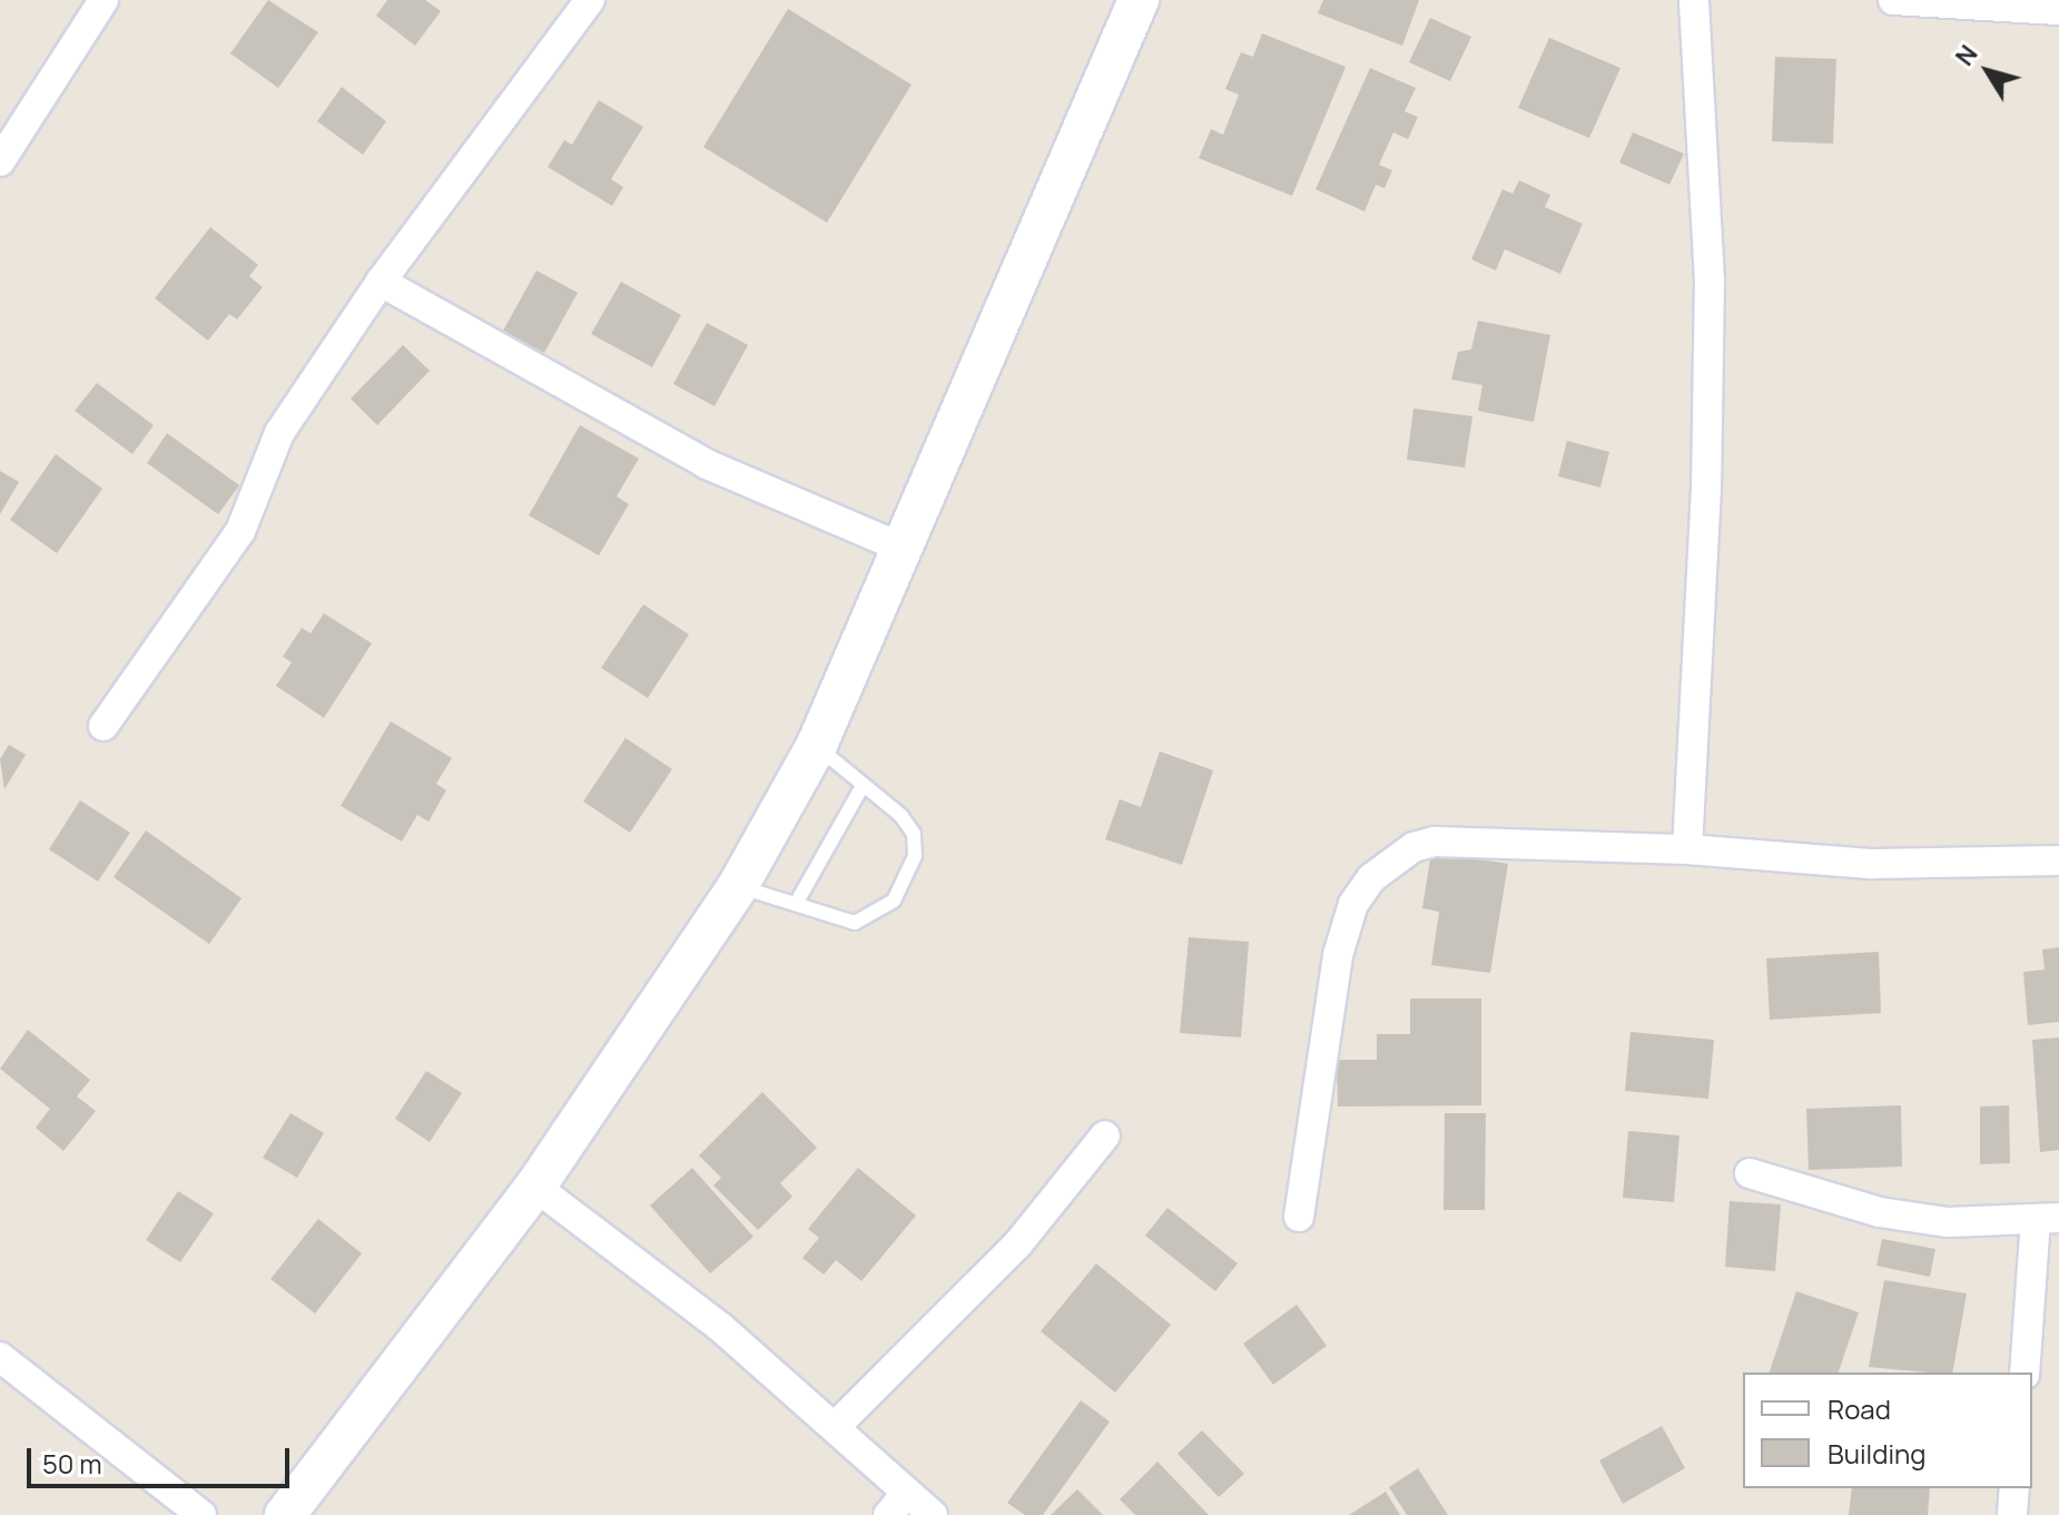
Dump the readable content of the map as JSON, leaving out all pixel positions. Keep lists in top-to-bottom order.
{
  "legend": ["Road", "Building"],
  "scale_bar": "50 m",
  "north": "top left"
}
